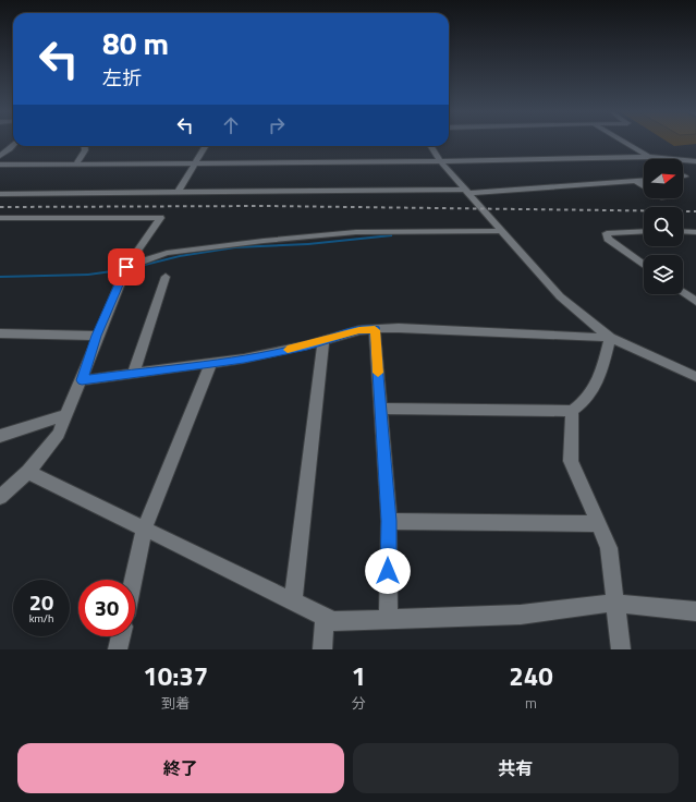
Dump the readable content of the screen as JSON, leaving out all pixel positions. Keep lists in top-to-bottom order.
{
  "north": "right",
  "page": {
    "turn": ["80 m", "左折"],
    "speed": "20 km/h",
    "limit": "30",
    "eta": [
      "10:37",
      "到着",
      "1",
      "分",
      "240",
      "m"
    ],
    "buttons": ["終了", "共有"]
  }
}
